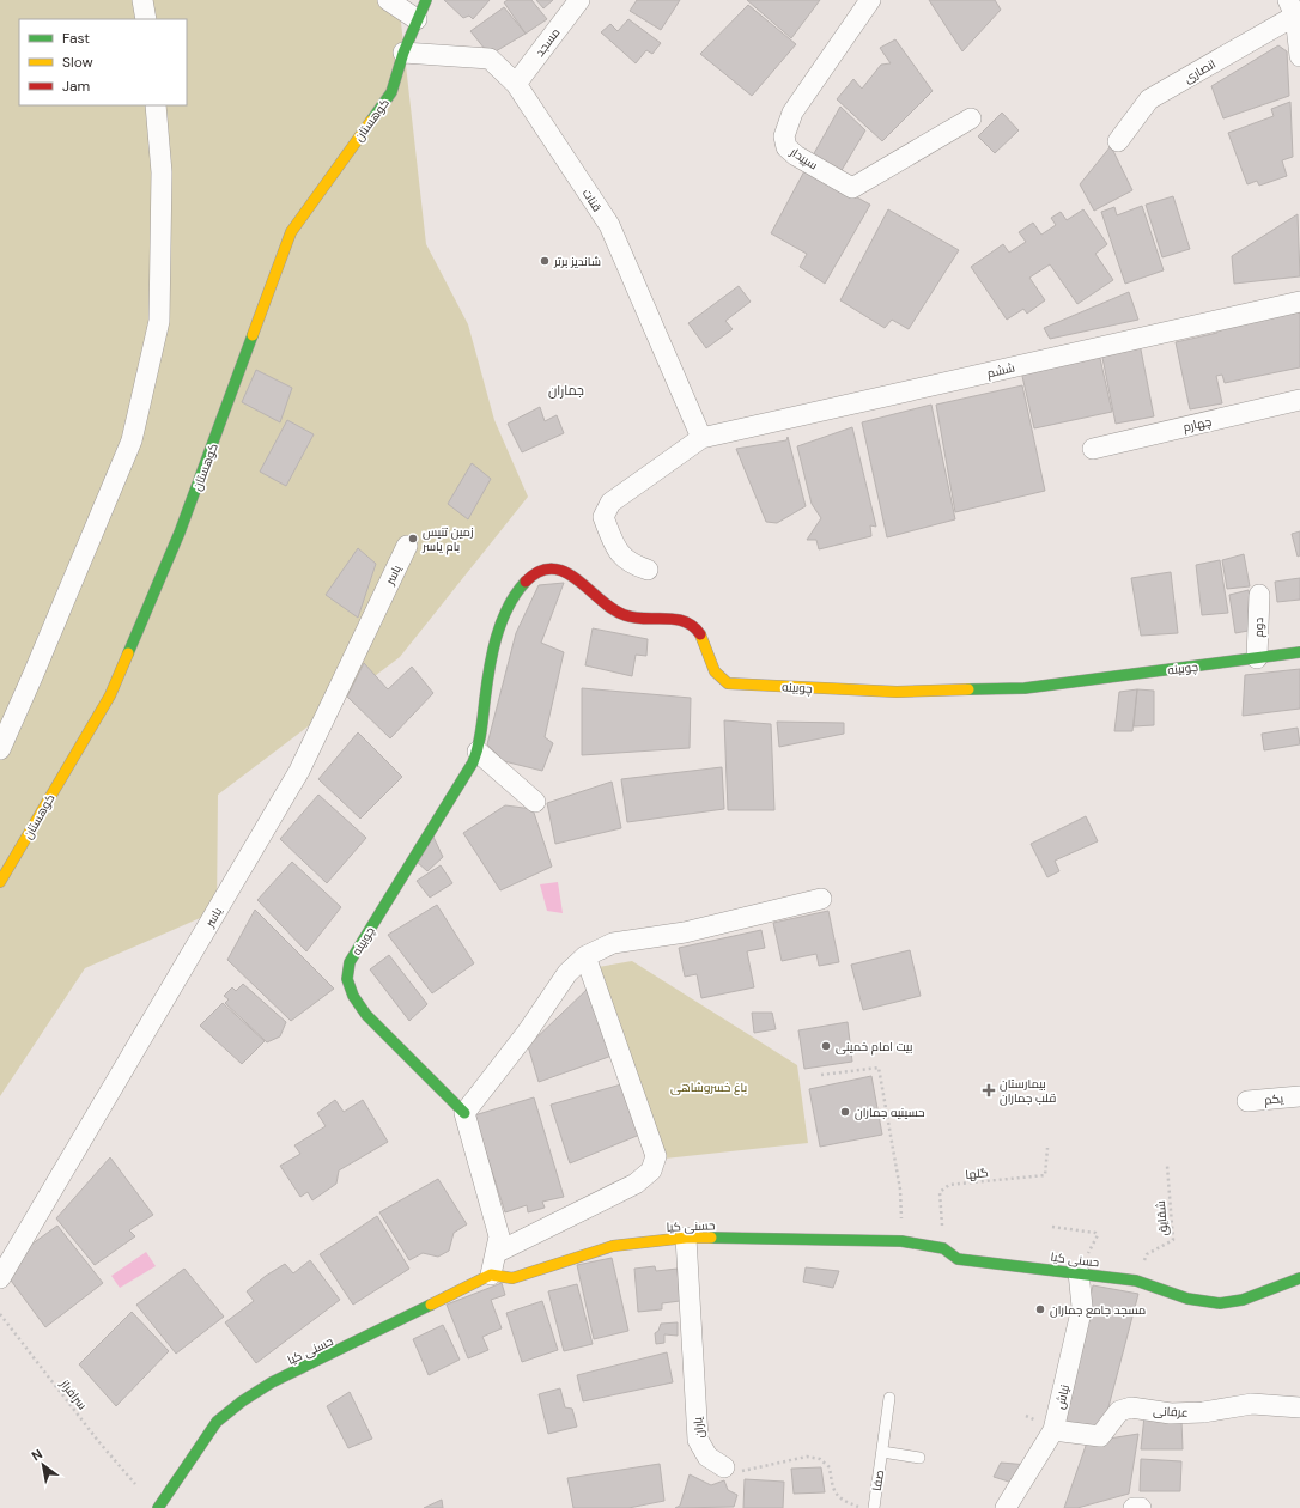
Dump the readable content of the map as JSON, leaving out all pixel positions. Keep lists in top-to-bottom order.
{
  "streets": {
    "street": [
      "مسجد",
      "انصاری",
      "کوهستان",
      "سپیدار",
      "قنات",
      "ششم",
      "چهارم",
      "یاسر",
      "دوم",
      "چوبینه",
      "یکم",
      "حسنی کیا",
      "نیاش",
      "عرفانی",
      "یاران"
    ],
    "lane": ["صفا"],
    "path": ["گلها", "شقایق", "سرافراز"]
  },
  "crossings": [
    ["مسجد", "قنات"],
    ["کوهستان", "قنات"],
    ["قنات", "ششم"],
    ["دوم", "چوبینه"],
    ["چوبینه", "حسنی کیا"],
    ["گلها", "حسنی کیا"],
    ["شقایق", "حسنی کیا"],
    ["حسنی کیا", "نیاش"],
    ["حسنی کیا", "یاران"],
    ["نیاش", "عرفانی"]
  ],
  "districts": ["جماران"],
  "parks": ["باغ خسروشاهی"],
  "places": {
    "other": [
      "شاندیز برتر",
      "زمین تنیس بام یاسر",
      "بیت امام خمینی",
      "حسینیه جماران",
      "مسجد جامع جماران"
    ],
    "health": ["بیمارستان قلب جماران"]
  },
  "legend": ["Fast", "Slow", "Jam"],
  "north": "top left"
}
